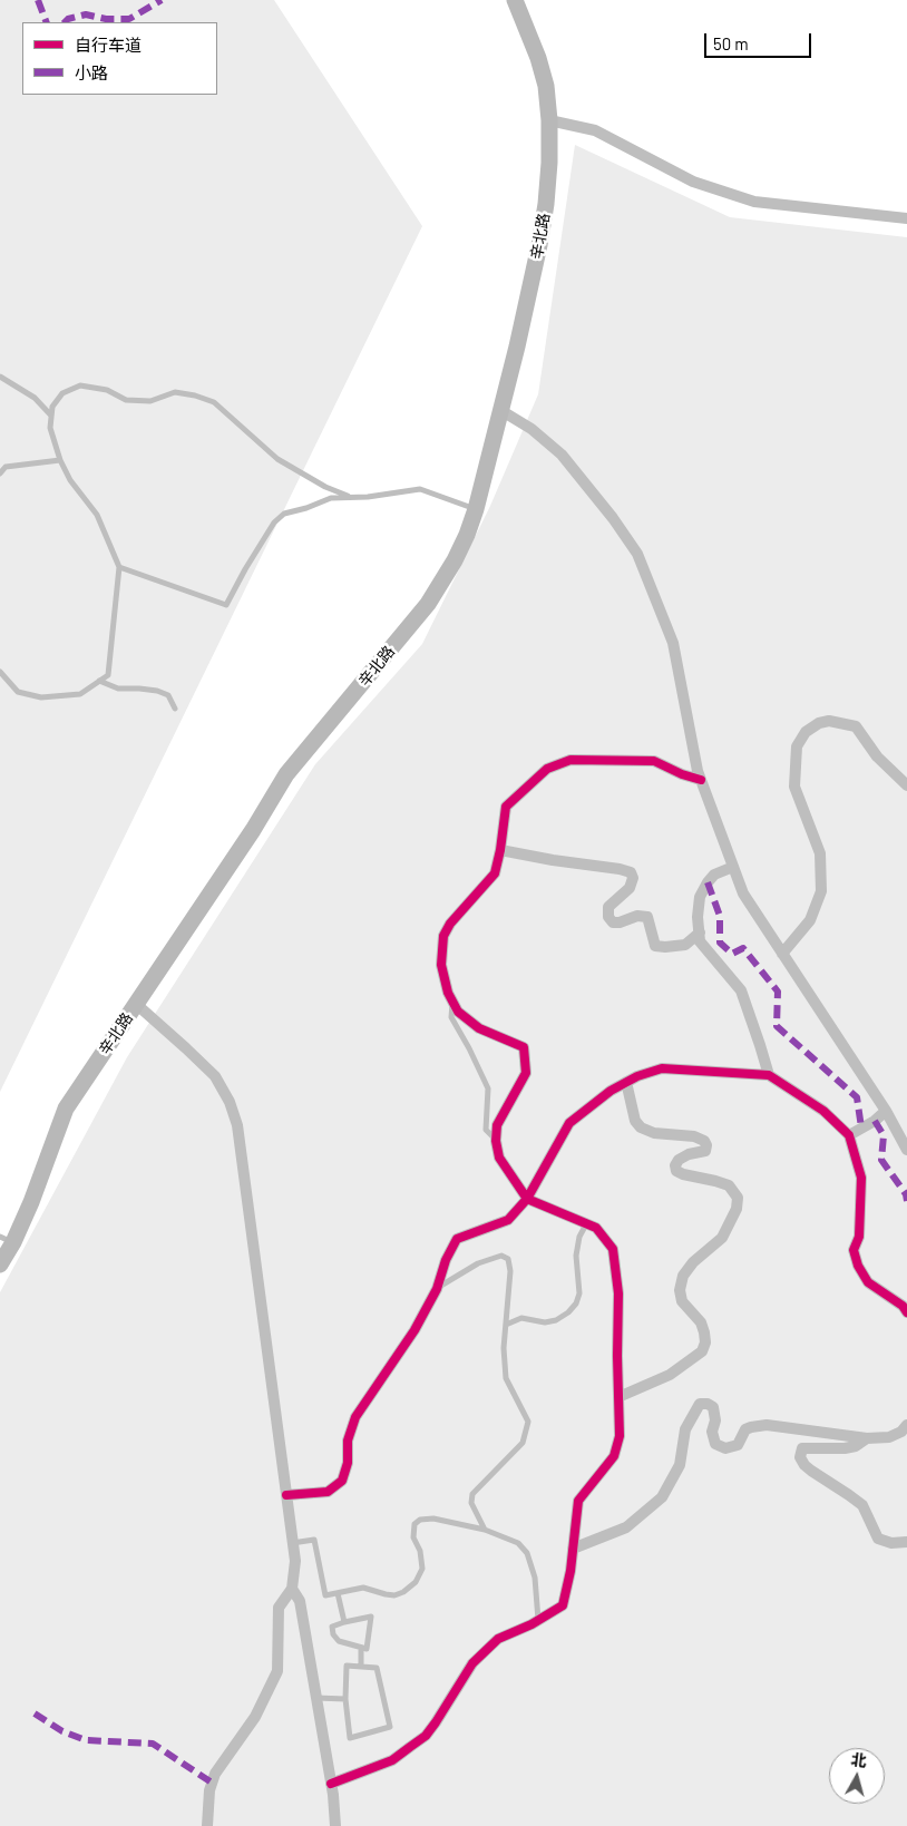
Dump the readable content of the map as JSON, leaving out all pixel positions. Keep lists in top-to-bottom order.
{
  "streets": {
    "main road": ["辛北路"]
  },
  "legend": ["自行车道", "小路"],
  "scale_bar": "50 m",
  "north": "top"
}
